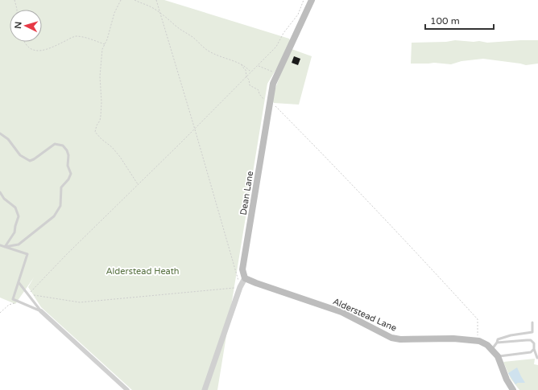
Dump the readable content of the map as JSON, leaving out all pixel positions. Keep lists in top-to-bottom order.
{
  "streets": {
    "main road": ["Dean Lane", "Alderstead Lane"]
  },
  "crossings": [
    ["Dean Lane", "Alderstead Lane"]
  ],
  "parks": ["Alderstead Heath"],
  "scale_bar": "100 m",
  "north": "left"
}
